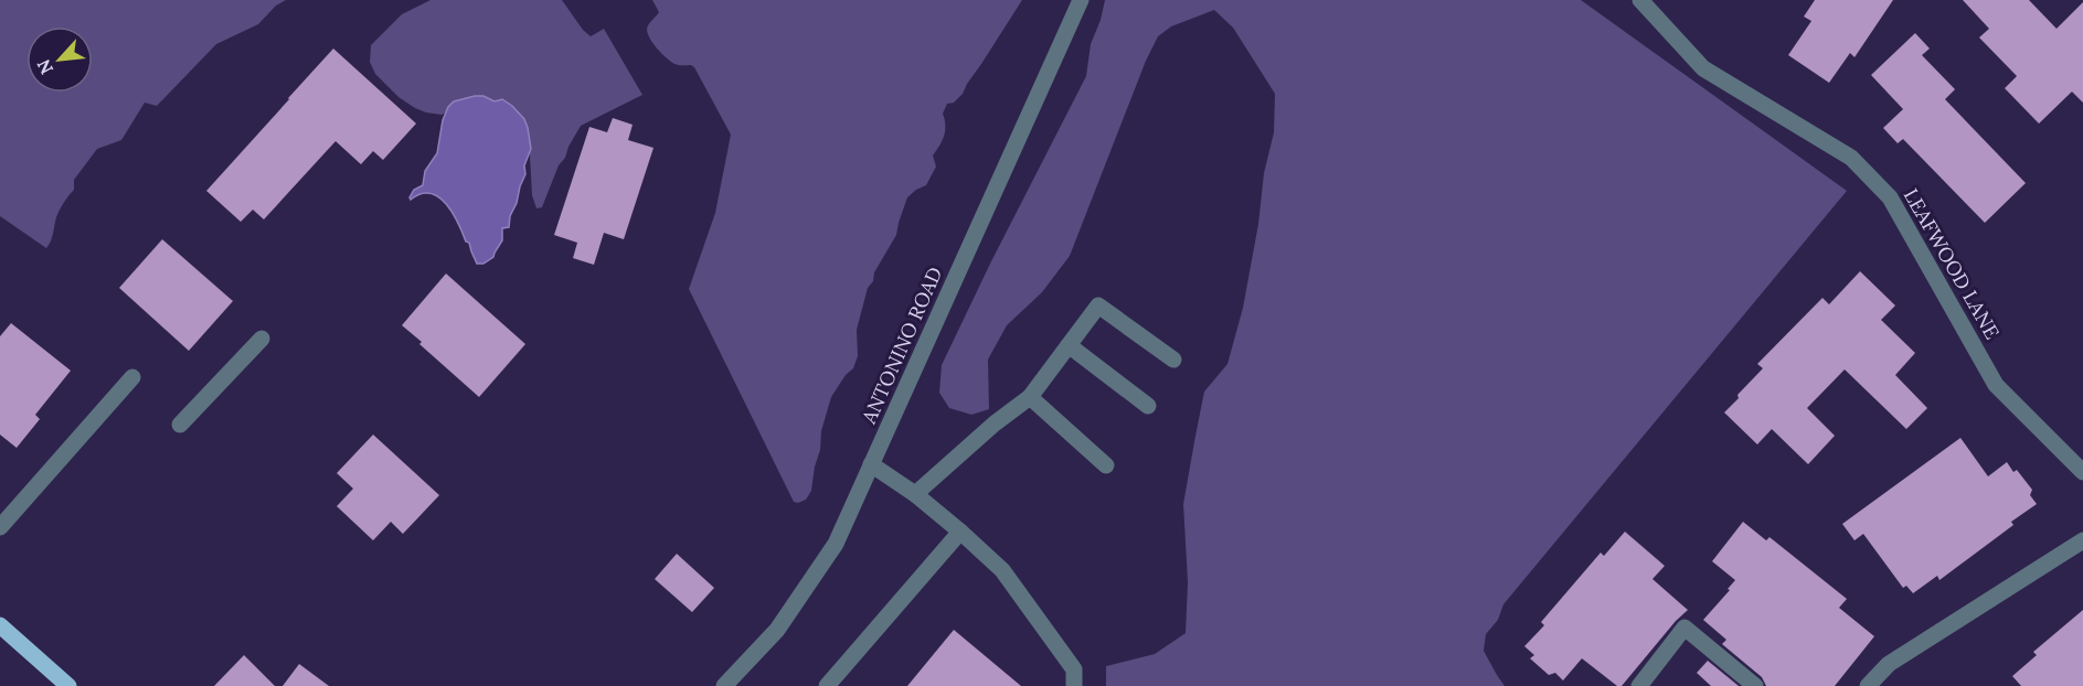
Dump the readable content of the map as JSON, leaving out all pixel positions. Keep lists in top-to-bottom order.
{
  "streets": {
    "street": ["LEAFWOOD LANE", "ANTONINO ROAD"]
  },
  "north": "bottom left"
}
